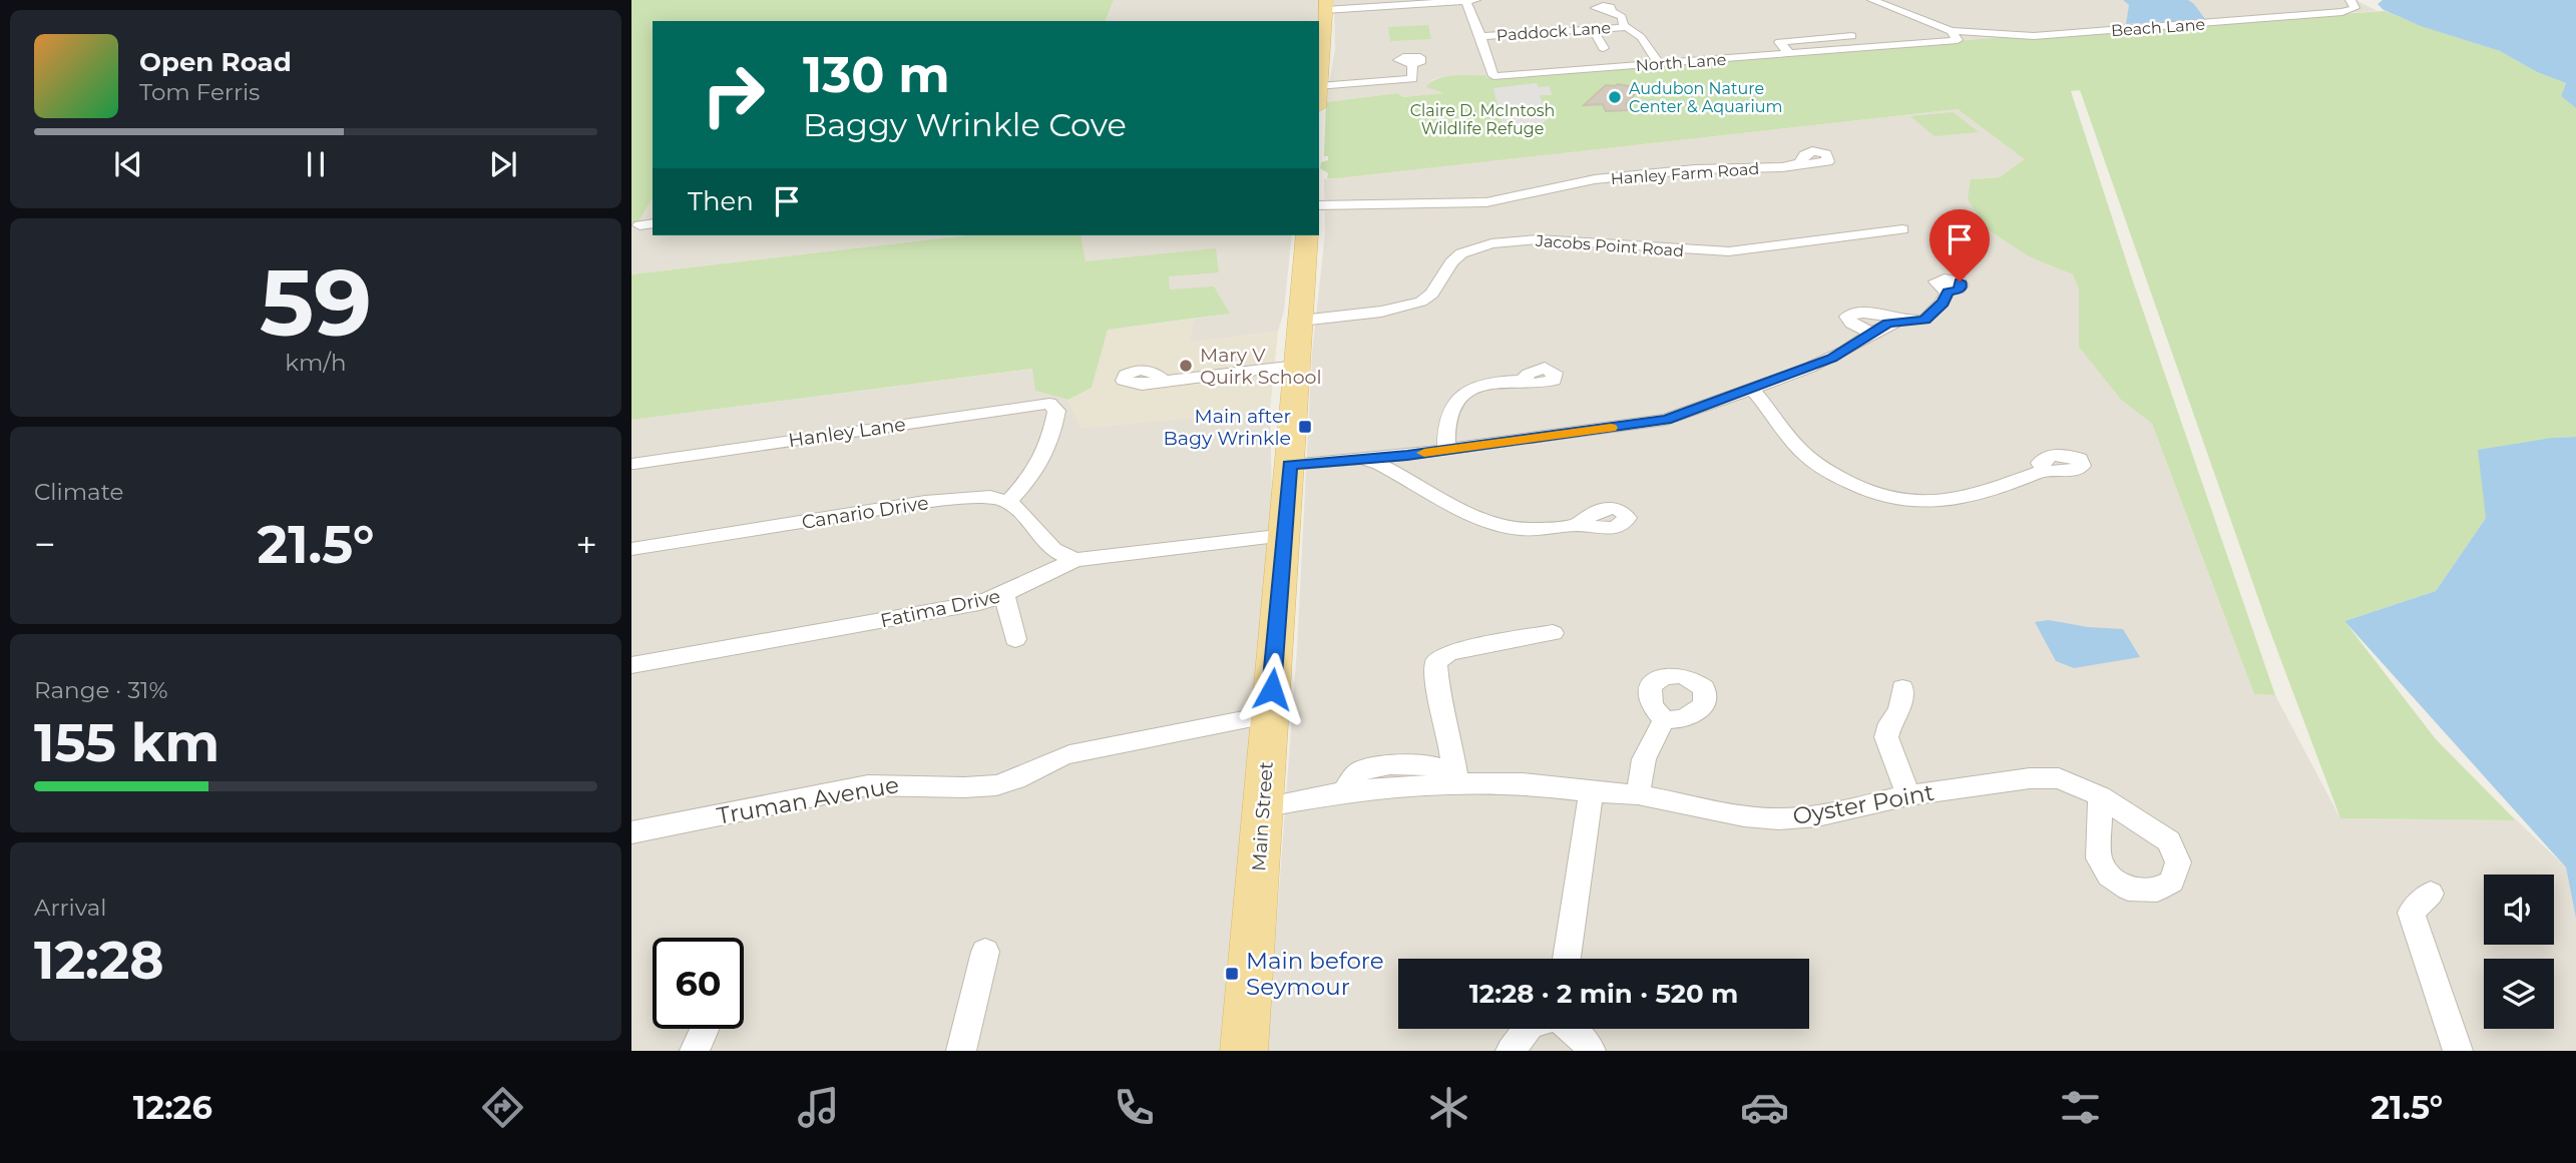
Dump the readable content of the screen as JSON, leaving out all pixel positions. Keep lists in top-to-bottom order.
{
  "streets": {
    "main road": ["Main Street"],
    "street": [
      "Beach Lane",
      "Paddock Lane",
      "North Lane",
      "Hanley Farm Road",
      "Jacobs Point Road",
      "Hanley Lane",
      "Canario Drive",
      "Fatima Drive",
      "Truman Avenue",
      "Oyster Point"
    ]
  },
  "crossings": [
    ["Beach Lane", "North Lane"],
    ["Paddock Lane", "North Lane"],
    ["Jacobs Point Road", "Main Street"],
    ["Hanley Lane", "Canario Drive"],
    ["Fatima Drive", "Main Street"],
    ["Truman Avenue", "Main Street"],
    ["Oyster Point", "Main Street"]
  ],
  "parks": ["Claire D. McIntosh Wildlife Refuge"],
  "places": {
    "other": ["Audubon Nature Center & Aquarium", "Mary V Quirk School"],
    "transit": ["Main after Bagy Wrinkle", "Main before Seymour"]
  },
  "page": {
    "turn": ["130 m", "Baggy Wrinkle Cove"],
    "song": ["Open Road", "Tom Ferris"],
    "then": "Then",
    "tile": [
      ["59", "km/h"],
      "Climate",
      ["Range · 31%", "155 km"],
      ["Arrival", "12:28"]
    ],
    "heat": ["−", "21.5°", "+"],
    "limit": "60",
    "trip": "12:28 · 2 min · 520 m",
    "tabs": ["12:26", "21.5°"]
  }
}
